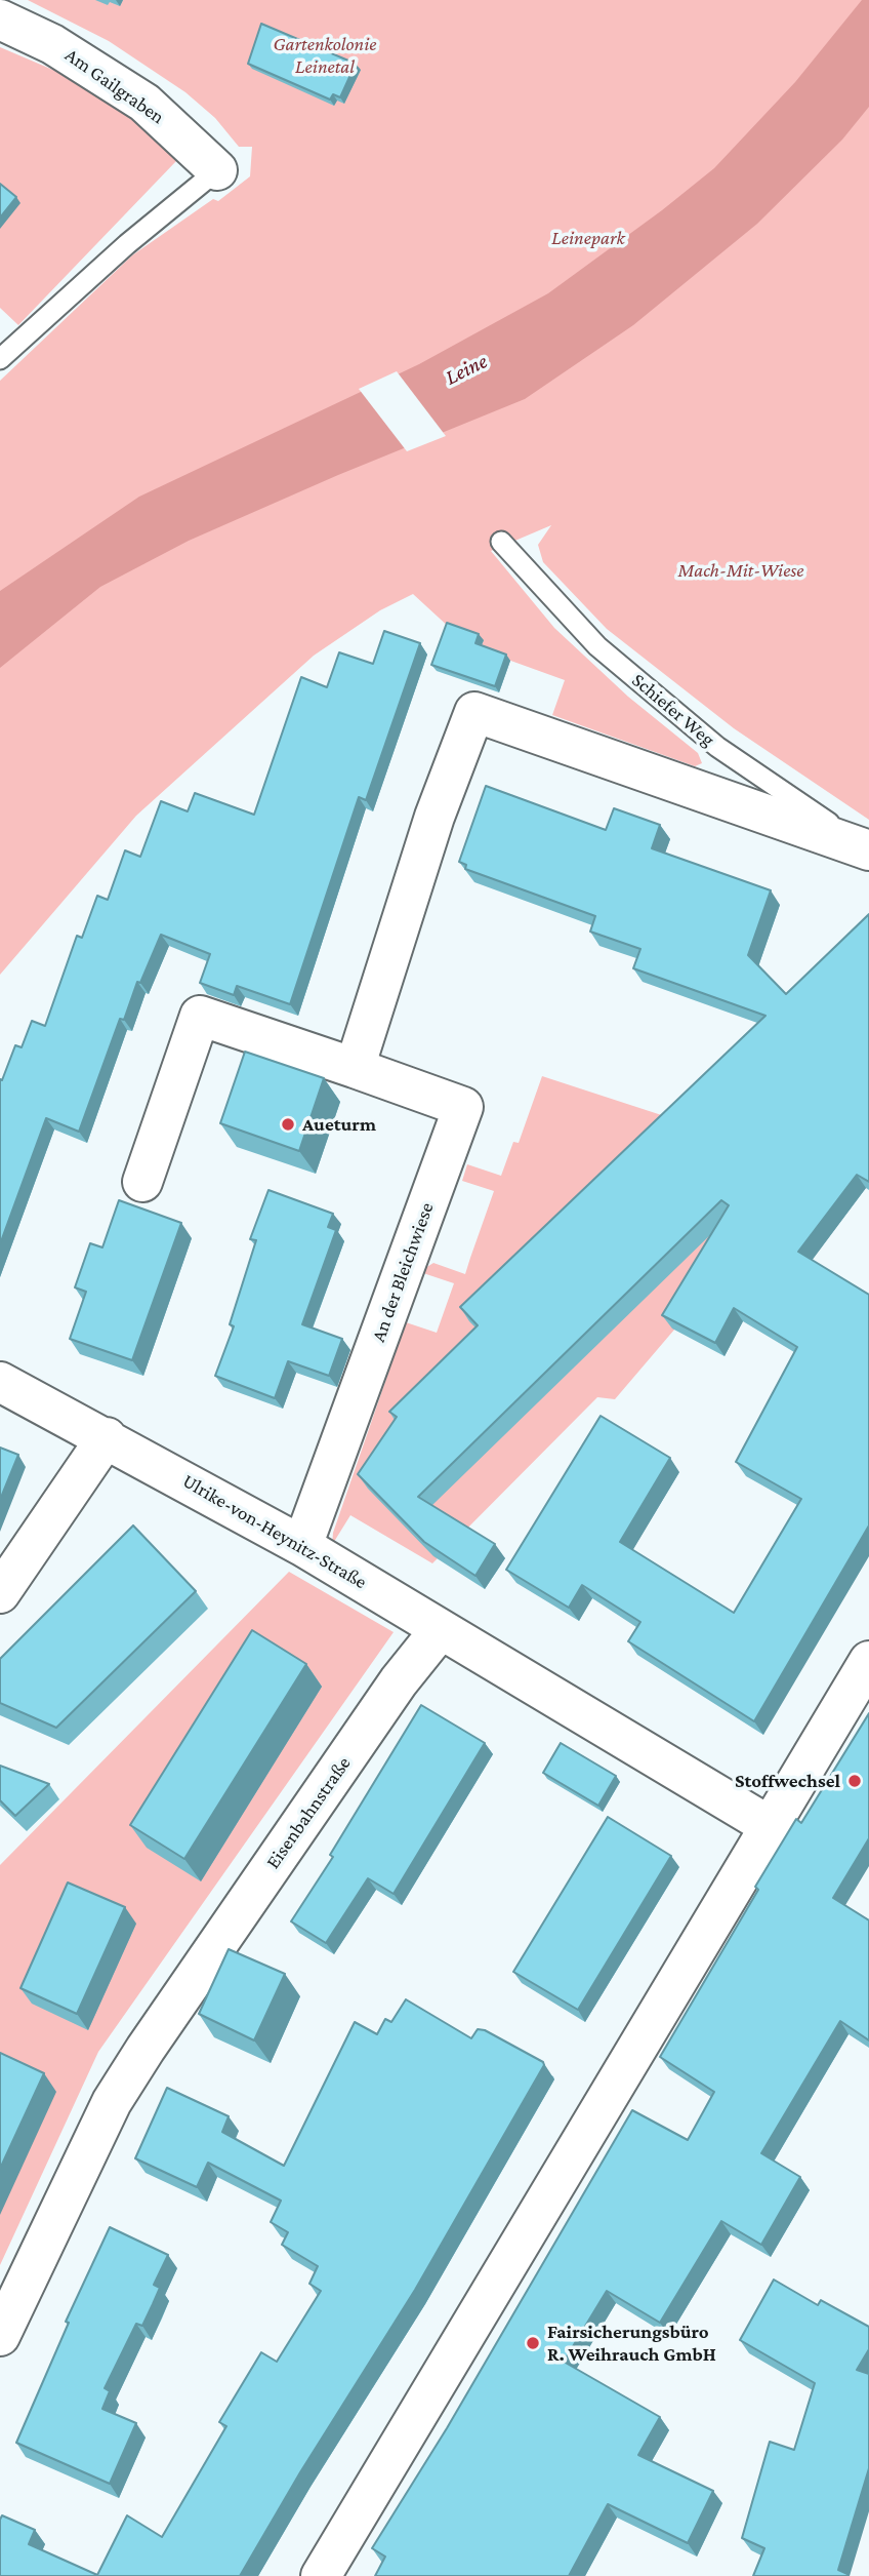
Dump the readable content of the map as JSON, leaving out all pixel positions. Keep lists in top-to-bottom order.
{
  "streets": {
    "street": [
      "Am Gailgraben",
      "Schiefer Weg",
      "An der Bleichwiese",
      "Ulrike-von-Heynitz-Straße",
      "Eisenbahnstraße"
    ]
  },
  "crossings": [
    ["Schiefer Weg", "An der Bleichwiese"],
    ["An der Bleichwiese", "Ulrike-von-Heynitz-Straße"],
    ["Ulrike-von-Heynitz-Straße", "Eisenbahnstraße"]
  ],
  "water": ["Leine"],
  "parks": ["Gartenkolonie Leinetal", "Leinepark", "Mach-Mit-Wiese"],
  "places": ["Aueturm", "Stoffwechsel", "Fairsicherungsbüro R. Weihrauch GmbH"]
}
